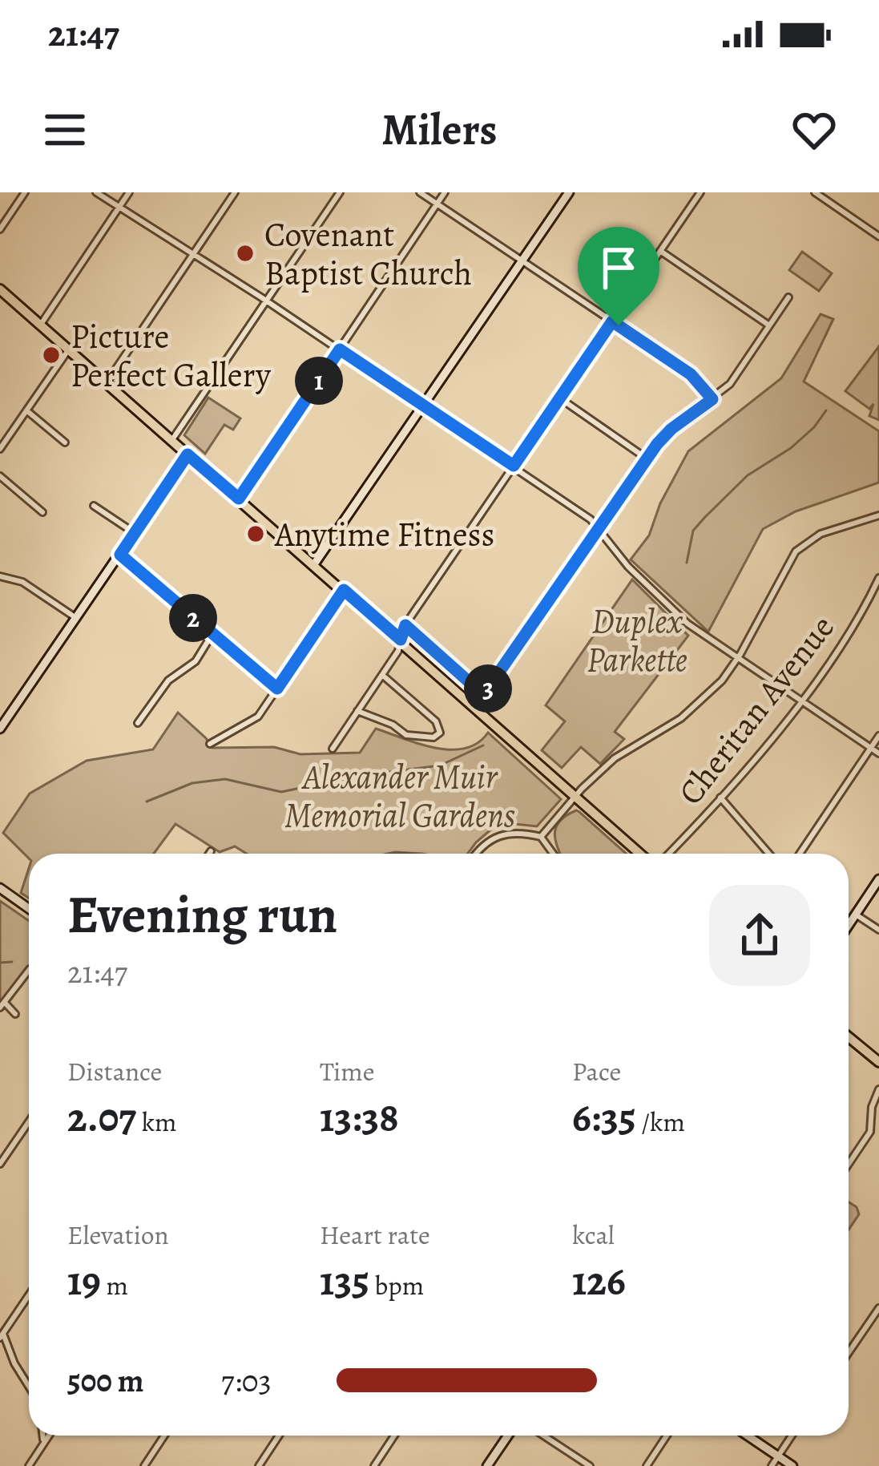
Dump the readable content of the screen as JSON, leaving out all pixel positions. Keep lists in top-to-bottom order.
{
  "streets": {
    "street": ["Cheritan Avenue"]
  },
  "parks": ["Duplex Parkette", "Alexander Muir Memorial Gardens"],
  "places": ["Covenant Baptist Church", "Picture Perfect Gallery", "Anytime Fitness"],
  "page": {
    "status": "21:47",
    "header": "Milers",
    "pins": ["1", "2", "3"],
    "heading": ["Evening run", "21:47"],
    "stats": [
      ["Distance", "2.07 km"],
      ["Time", "13:38"],
      ["Pace", "6:35 /km"],
      ["Elevation", "19 m"],
      ["Heart rate", "135 bpm"],
      ["kcal", "126"]
    ],
    "list": [
      {
        "name": "500 m",
        "note": "7:03"
      }
    ]
  }
}
